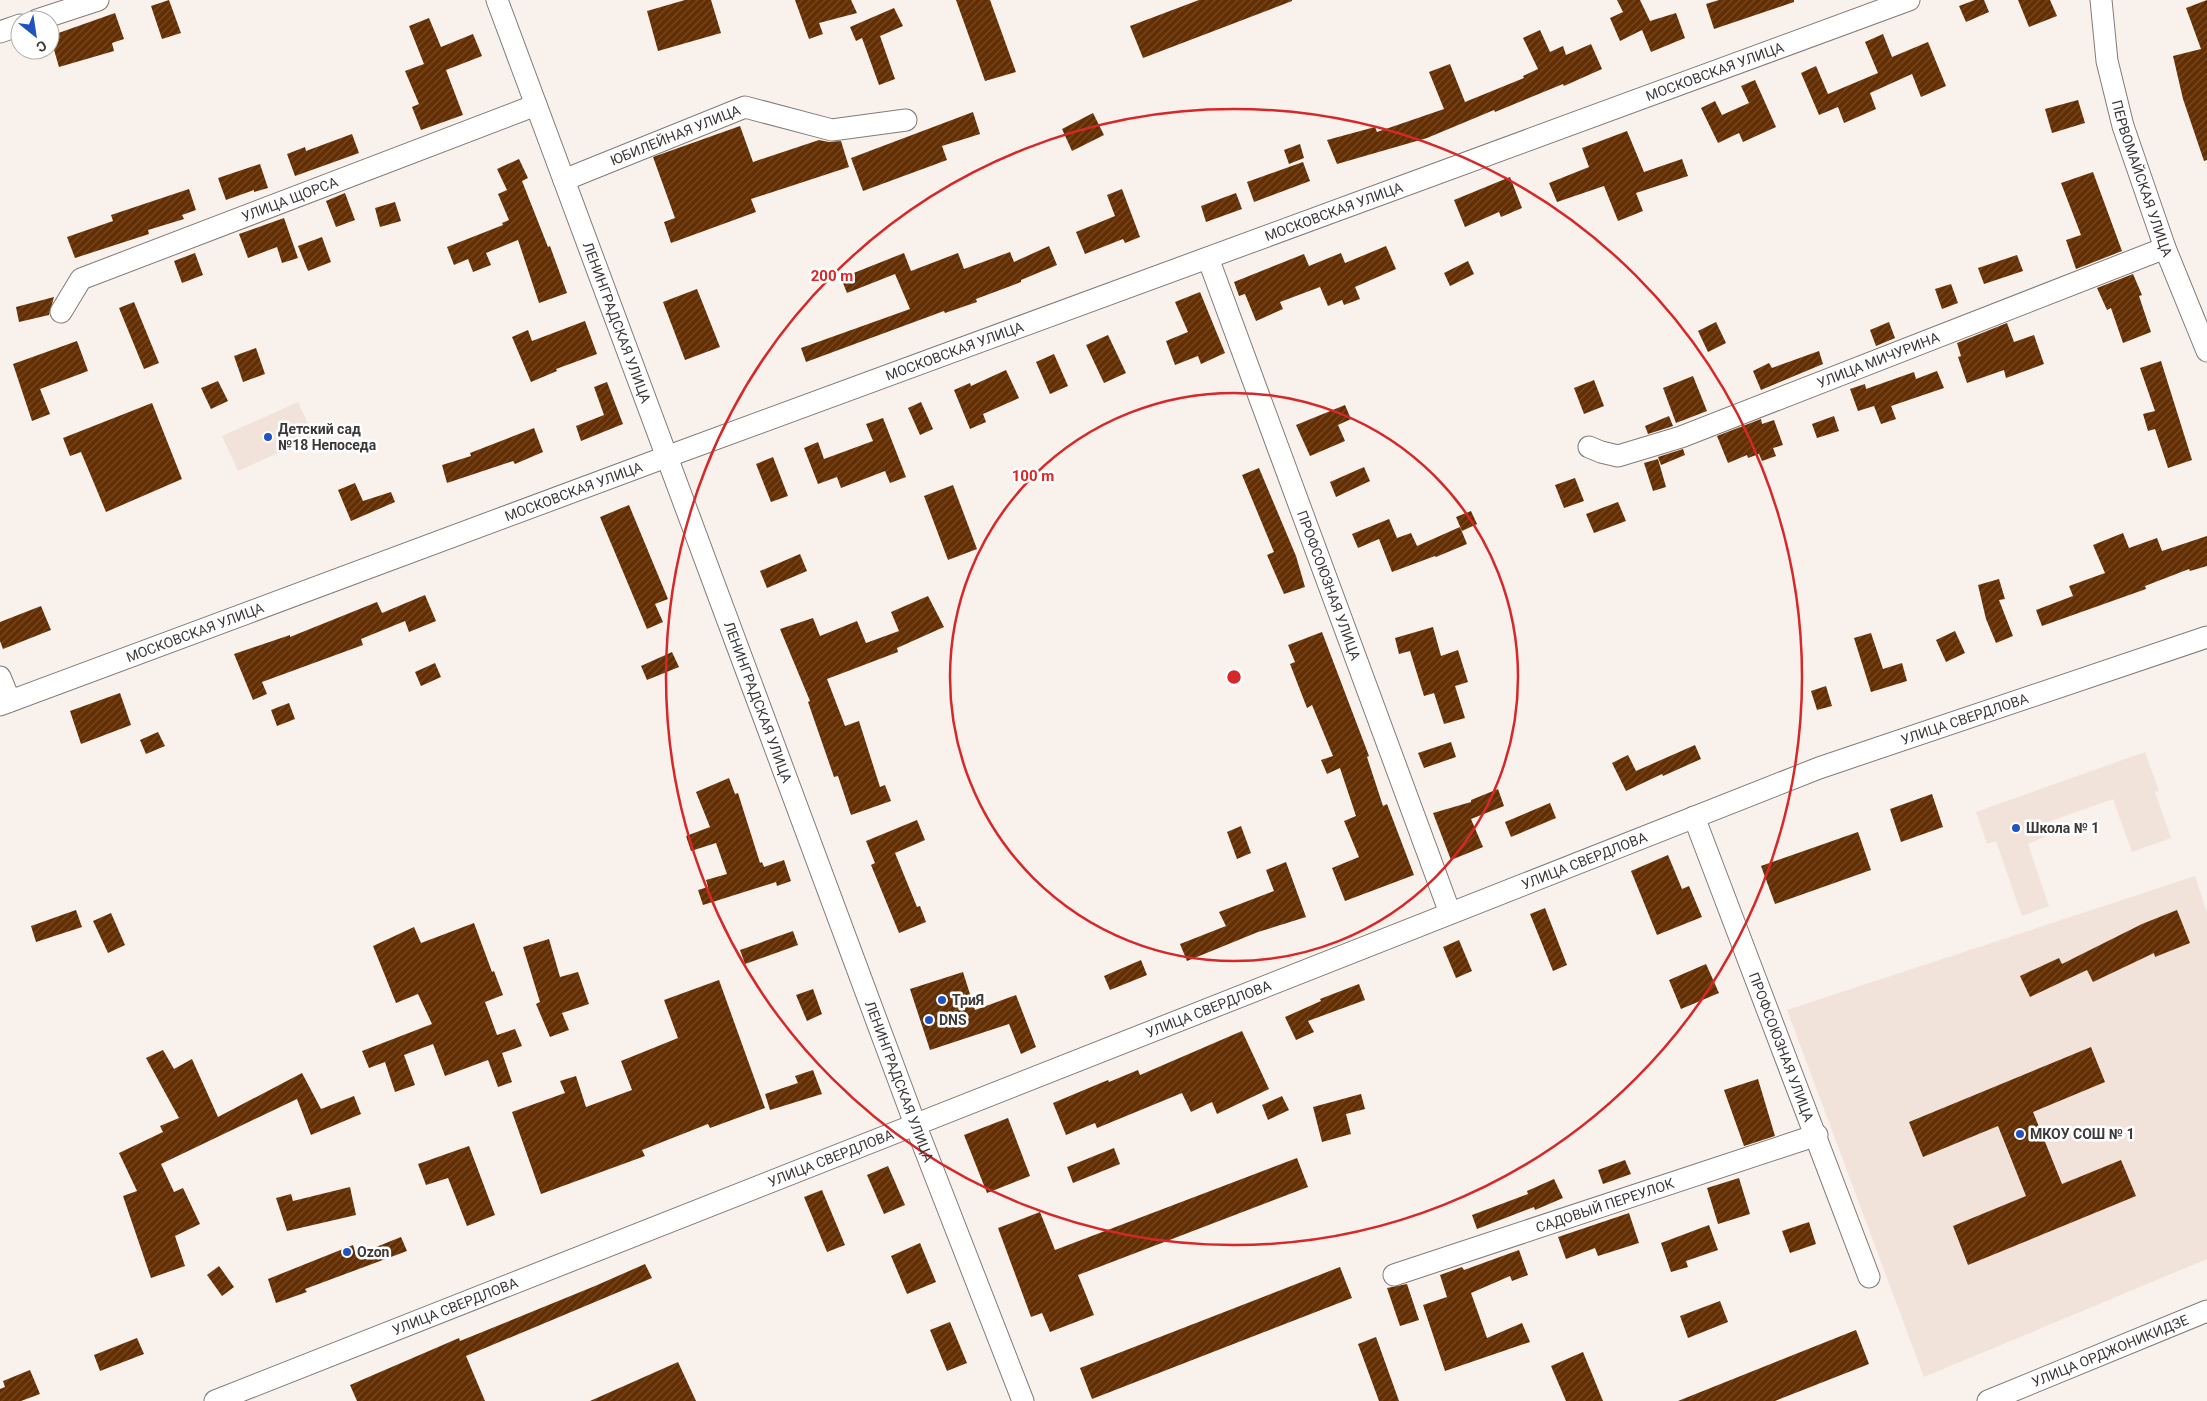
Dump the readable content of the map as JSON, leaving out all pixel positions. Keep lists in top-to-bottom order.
{
  "streets": {
    "street": [
      "МОСКОВСКАЯ УЛИЦА",
      "ЮБИЛЕЙНАЯ УЛИЦА",
      "ПЕРВОМАЙСКАЯ УЛИЦА",
      "УЛИЦА ЩОРСА",
      "ЛЕНИНГРАДСКАЯ УЛИЦА",
      "УЛИЦА МИЧУРИНА",
      "ПРОФСОЮЗНАЯ УЛИЦА",
      "УЛИЦА СВЕРДЛОВА",
      "САДОВЫЙ ПЕРЕУЛОК",
      "УЛИЦА ОРДЖОНИКИДЗЕ"
    ]
  },
  "crossings": [
    ["МОСКОВСКАЯ УЛИЦА", "ЛЕНИНГРАДСКАЯ УЛИЦА"],
    ["МОСКОВСКАЯ УЛИЦА", "ПРОФСОЮЗНАЯ УЛИЦА"],
    ["ЮБИЛЕЙНАЯ УЛИЦА", "ЛЕНИНГРАДСКАЯ УЛИЦА"],
    ["ПЕРВОМАЙСКАЯ УЛИЦА", "УЛИЦА МИЧУРИНА"],
    ["УЛИЦА ЩОРСА", "ЛЕНИНГРАДСКАЯ УЛИЦА"],
    ["ЛЕНИНГРАДСКАЯ УЛИЦА", "УЛИЦА СВЕРДЛОВА"],
    ["ПРОФСОЮЗНАЯ УЛИЦА", "УЛИЦА СВЕРДЛОВА"],
    ["ПРОФСОЮЗНАЯ УЛИЦА", "САДОВЫЙ ПЕРЕУЛОК"]
  ],
  "places": [
    "Детский сад №18 Непоседа",
    "Школа № 1",
    "ТриЯ",
    "DNS",
    "МКОУ СОШ № 1",
    "Ozon"
  ],
  "north": "bottom right",
  "rings": ["200 m", "100 m"]
}
